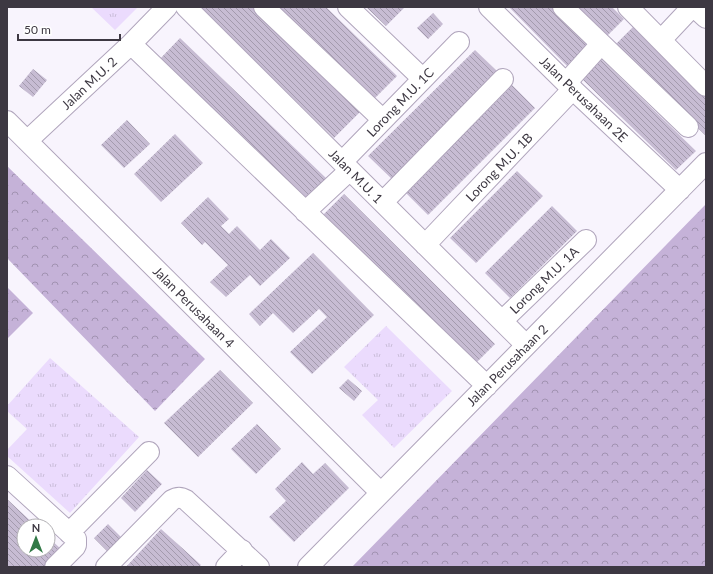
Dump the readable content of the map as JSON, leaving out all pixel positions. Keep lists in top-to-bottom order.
{
  "streets": {
    "street": [
      "Jalan M.U. 2",
      "Jalan Perusahaan 2E",
      "Lorong M.U. 1C",
      "Lorong M.U. 1B",
      "Jalan M.U. 1",
      "Lorong M.U. 1A",
      "Jalan Perusahaan 4",
      "Jalan Perusahaan 2"
    ]
  },
  "crossings": [
    ["Jalan M.U. 2", "Jalan Perusahaan 4"],
    ["Jalan Perusahaan 2E", "Lorong M.U. 1B"],
    ["Jalan Perusahaan 2E", "Jalan Perusahaan 2"],
    ["Lorong M.U. 1C", "Jalan M.U. 1"],
    ["Lorong M.U. 1B", "Jalan M.U. 1"],
    ["Jalan M.U. 1", "Lorong M.U. 1A"],
    ["Jalan M.U. 1", "Jalan Perusahaan 2"],
    ["Jalan Perusahaan 4", "Jalan Perusahaan 2"]
  ],
  "scale_bar": "50 m",
  "north": "top"
}
